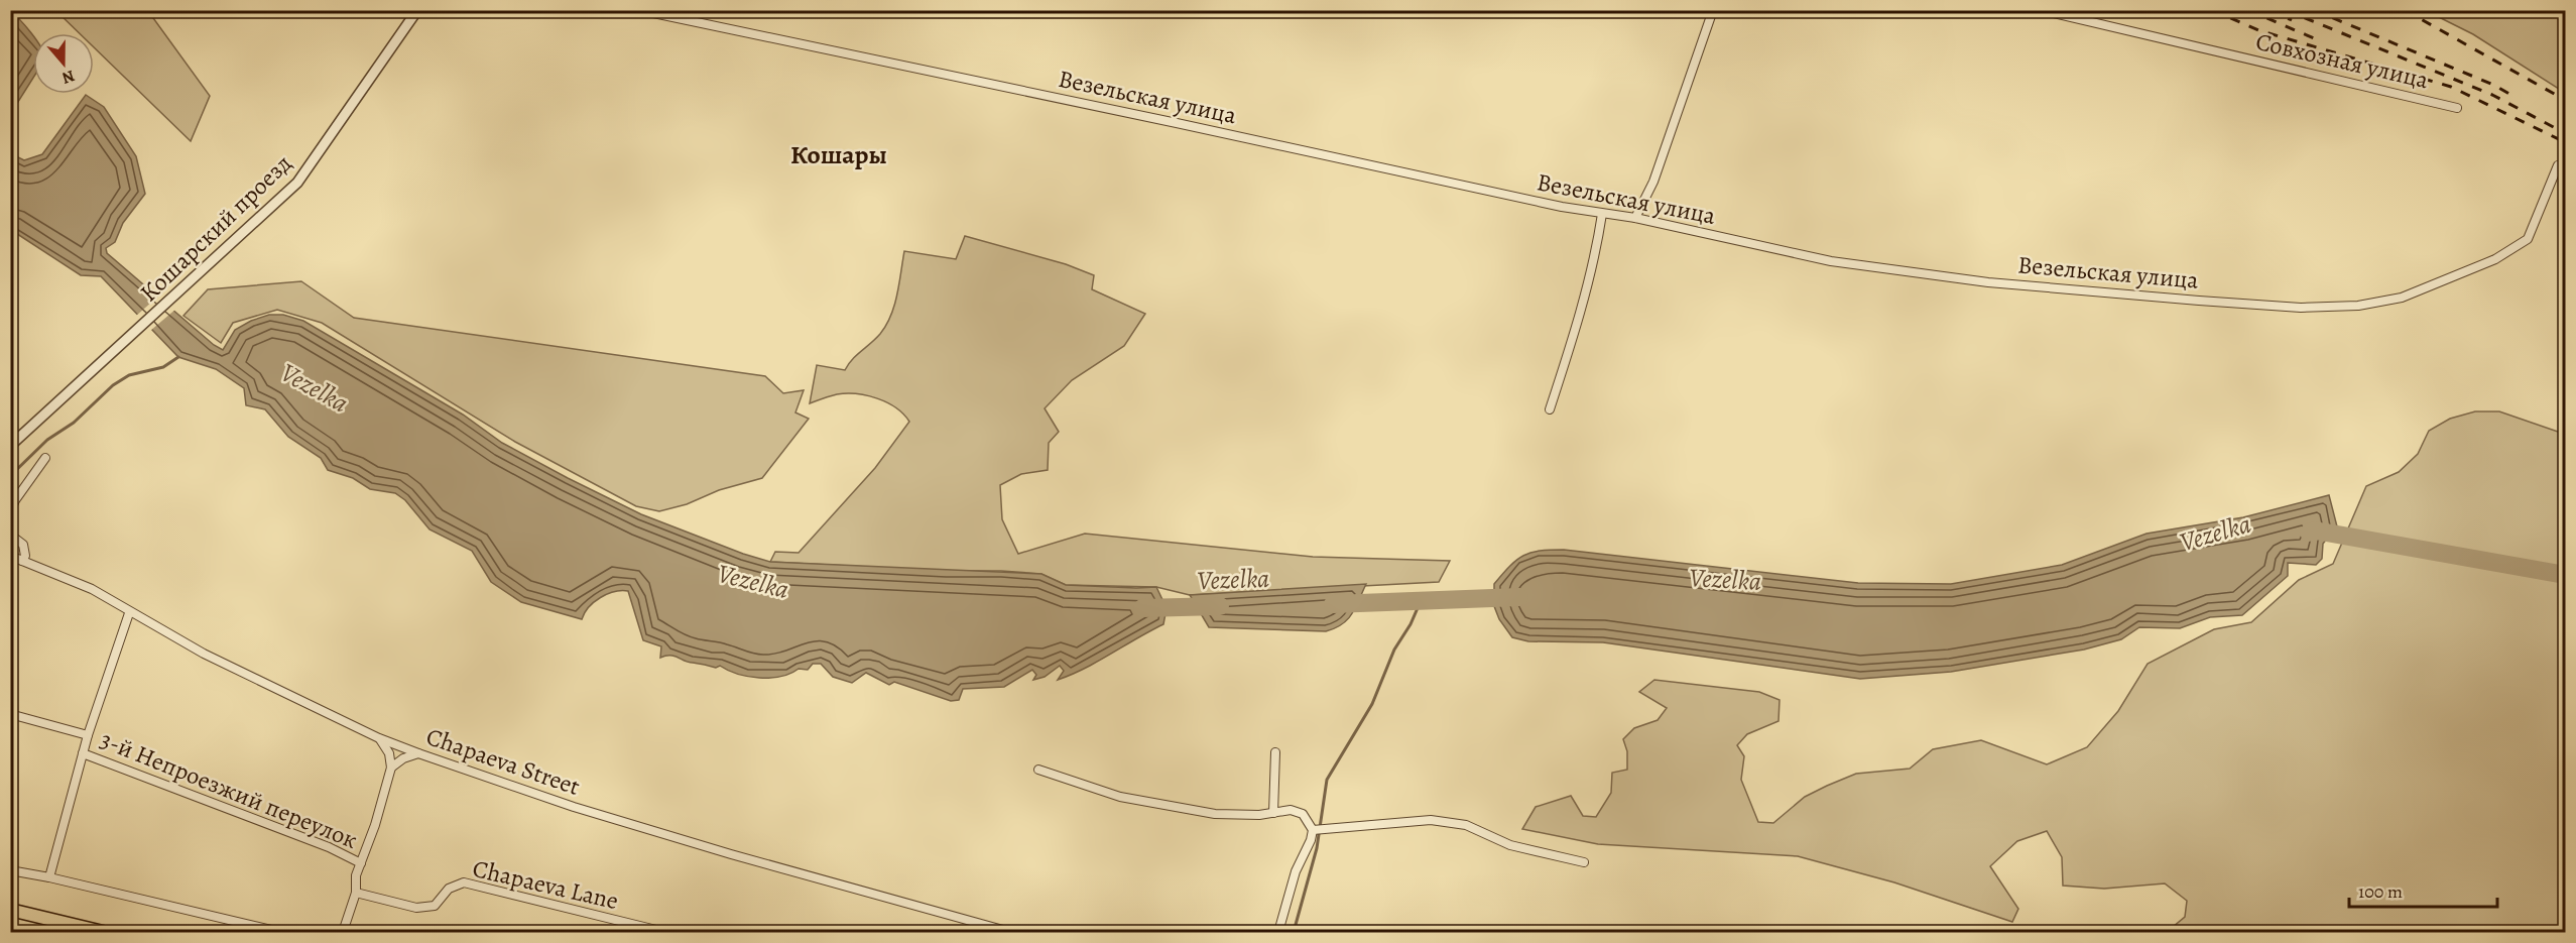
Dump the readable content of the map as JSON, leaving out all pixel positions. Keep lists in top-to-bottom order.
{
  "streets": {
    "street": [
      "Совхозная улица",
      "Везельская улица",
      "Кошарский проезд",
      "Chapaeva Street",
      "3-й Непроезжий переулок",
      "Chapaeva Lane"
    ]
  },
  "districts": ["Кошары"],
  "water": ["Vezelka"],
  "scale_bar": "100 m",
  "north": "bottom"
}
